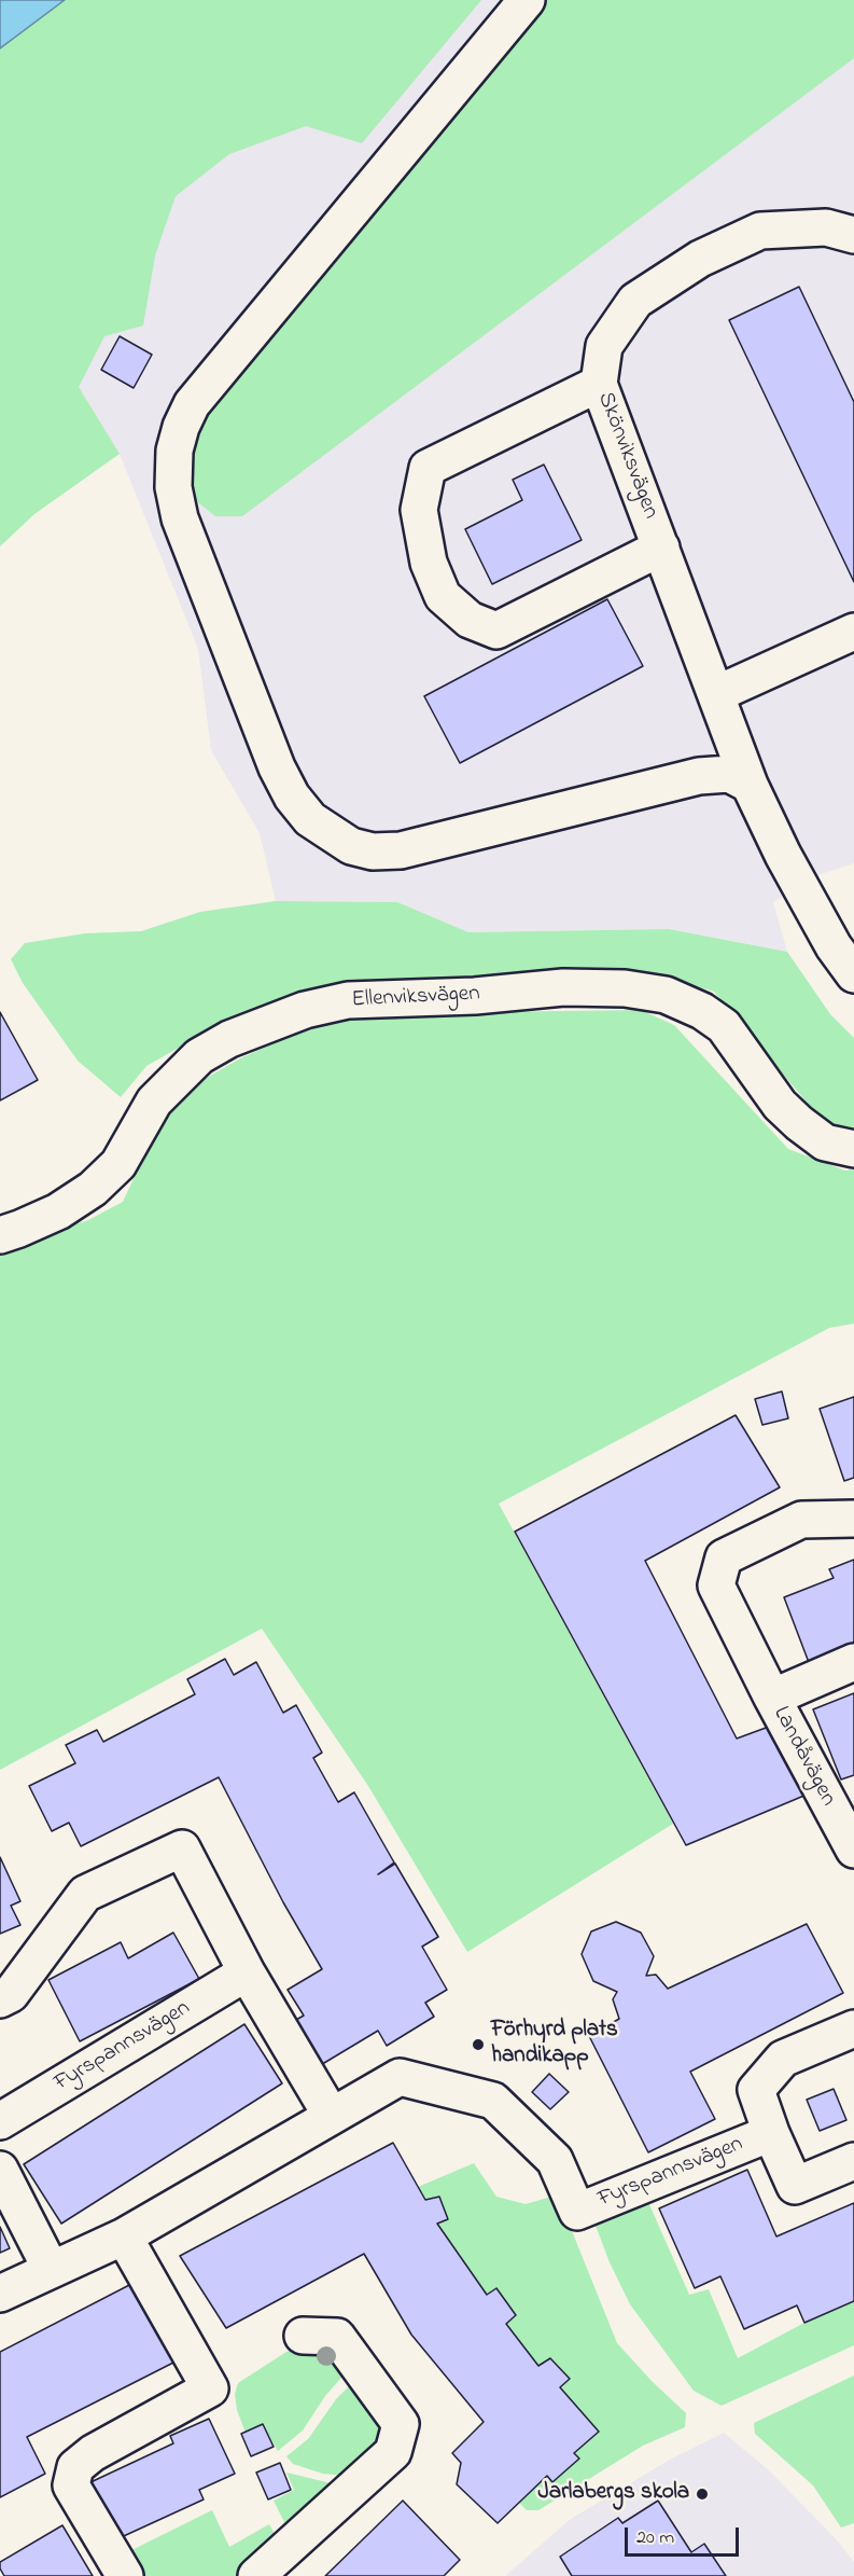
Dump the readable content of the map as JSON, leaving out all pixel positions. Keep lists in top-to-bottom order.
{
  "streets": {
    "street": [
      "Skönviksvägen",
      "Ellenviksvägen",
      "Landåvägen",
      "Fyrspannsvägen"
    ]
  },
  "places": ["Förhyrd plats handikapp", "Jarlabergs skola"],
  "scale_bar": "20 m"
}
